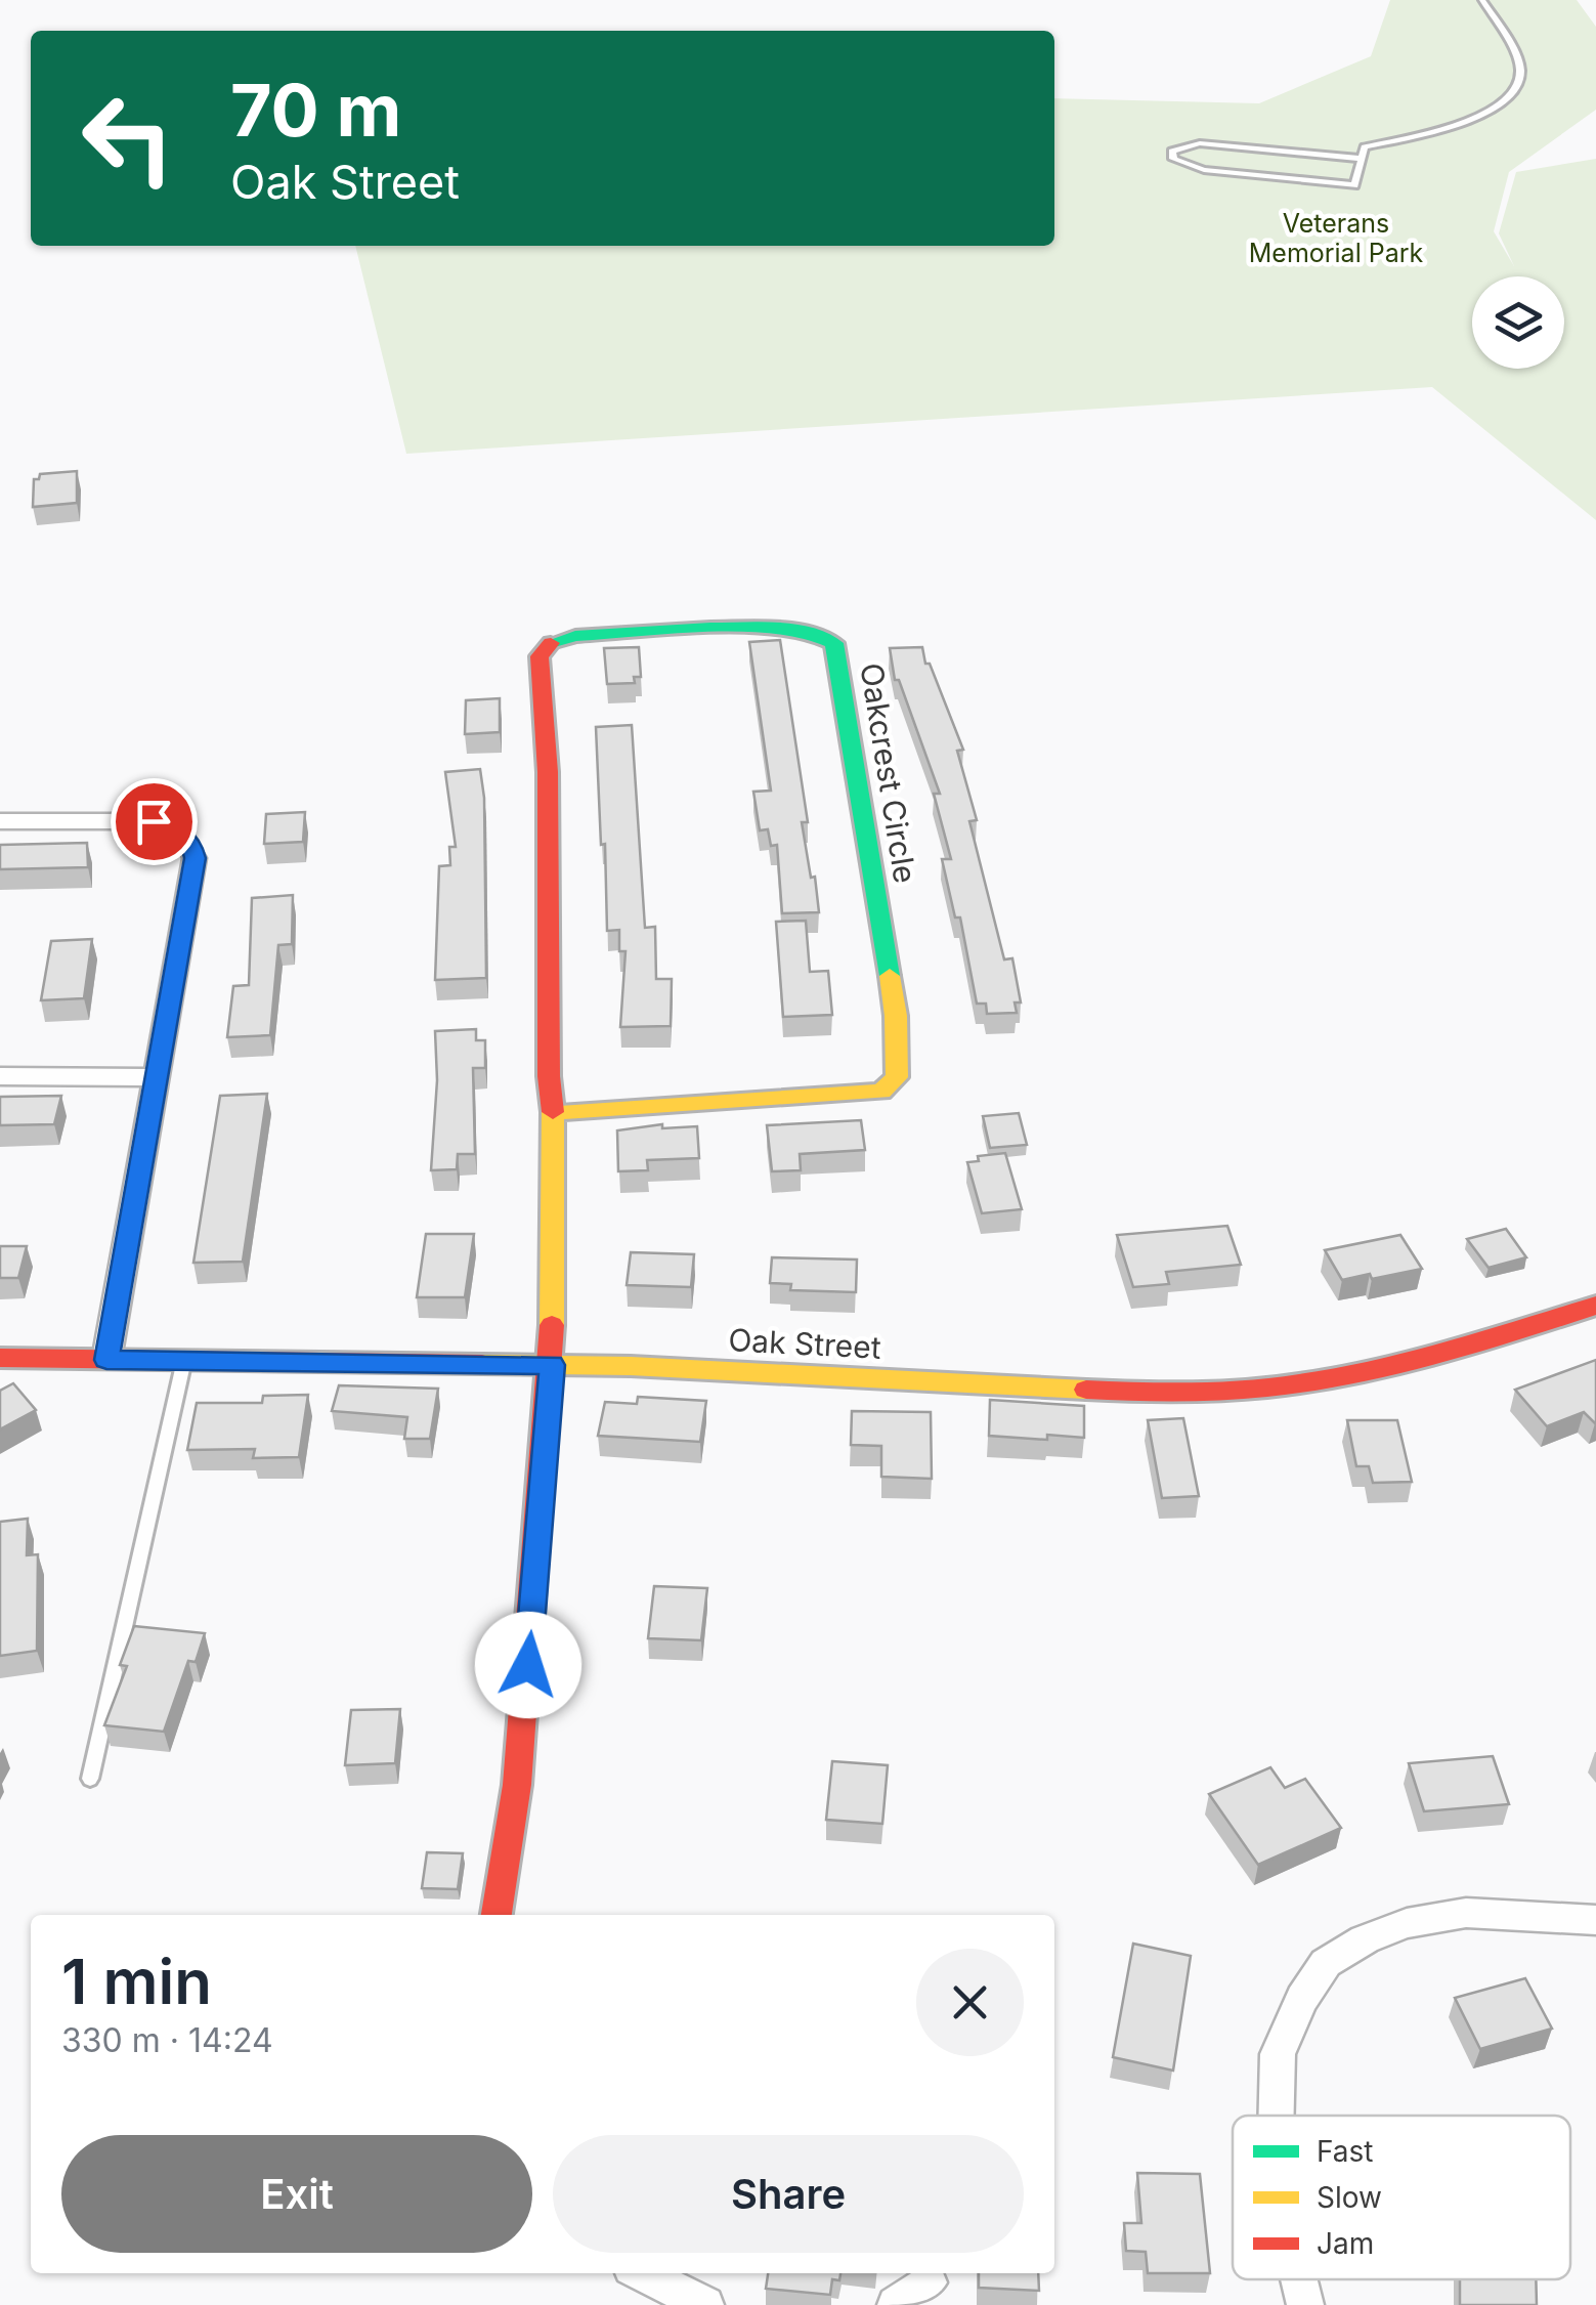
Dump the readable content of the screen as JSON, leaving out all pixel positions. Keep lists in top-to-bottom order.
{
  "streets": {
    "street": ["Oakcrest Circle", "Oak Street"]
  },
  "crossings": [
    ["Oakcrest Circle", "Oak Street"]
  ],
  "parks": ["Veterans Memorial Park"],
  "legend": ["Fast", "Slow", "Jam"],
  "page": {
    "turn": ["70 m", "Oak Street"],
    "heading": ["1 min", "330 m · 14:24"],
    "buttons": ["Exit", "Share"]
  }
}
